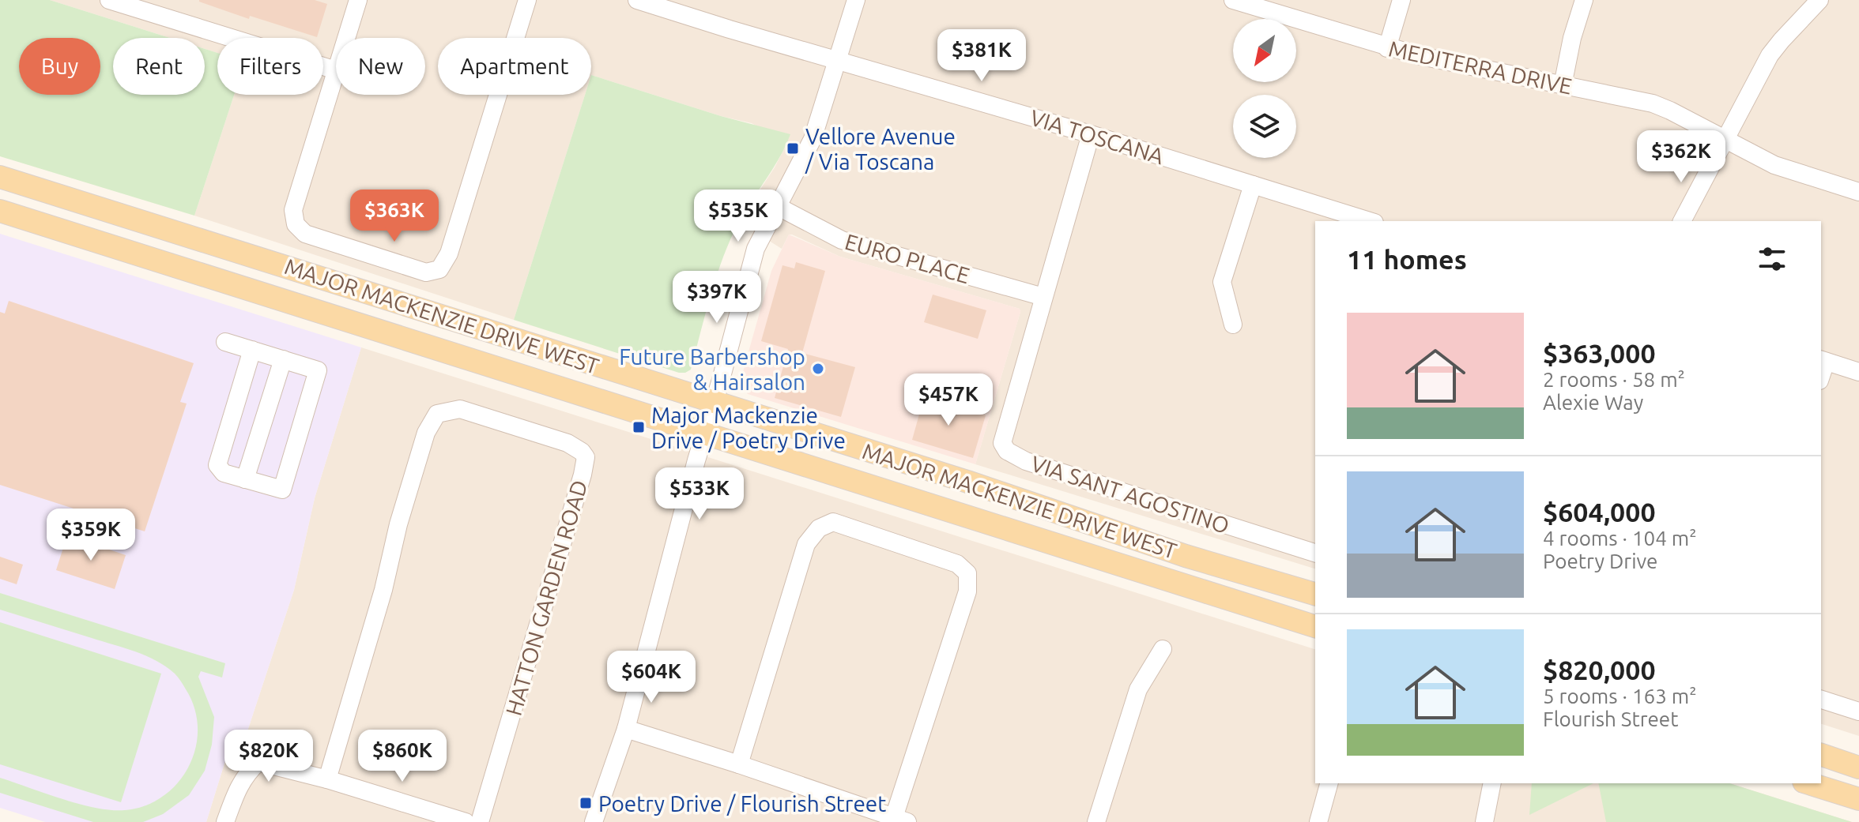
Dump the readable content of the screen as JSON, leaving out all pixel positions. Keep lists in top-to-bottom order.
{
  "streets": {
    "main road": ["MAJOR MACKENZIE DRIVE WEST"],
    "street": [
      "MEDITERRA DRIVE",
      "VIA TOSCANA",
      "EURO PLACE",
      "VIA SANT AGOSTINO",
      "HATTON GARDEN ROAD"
    ]
  },
  "crossings": [
    ["VIA TOSCANA", "VIA SANT AGOSTINO"],
    ["EURO PLACE", "VIA SANT AGOSTINO"]
  ],
  "places": {
    "transit": ["Vellore Avenue / Via Toscana", "Major Mackenzie Drive / Poetry Drive", "Poetry Drive / Flourish Street"],
    "other": ["Future Barbershop & Hairsalon"]
  },
  "north": "bottom left",
  "page": {
    "price": [
      "$381K",
      "$362K",
      "$363K",
      "$535K",
      "$397K",
      "$457K",
      "$533K",
      "$359K",
      "$604K",
      "$820K",
      "$860K"
    ],
    "chip": [
      "Buy",
      "Rent",
      "Filters",
      "New",
      "Apartment"
    ],
    "heading": "11 homes",
    "list": [
      {
        "name": "$363,000",
        "note": "2 rooms · 58 m² · Alexie Way"
      },
      {
        "name": "$604,000",
        "note": "4 rooms · 104 m² · Poetry Drive"
      },
      {
        "name": "$820,000",
        "note": "5 rooms · 163 m² · Flourish Street"
      }
    ]
  }
}
